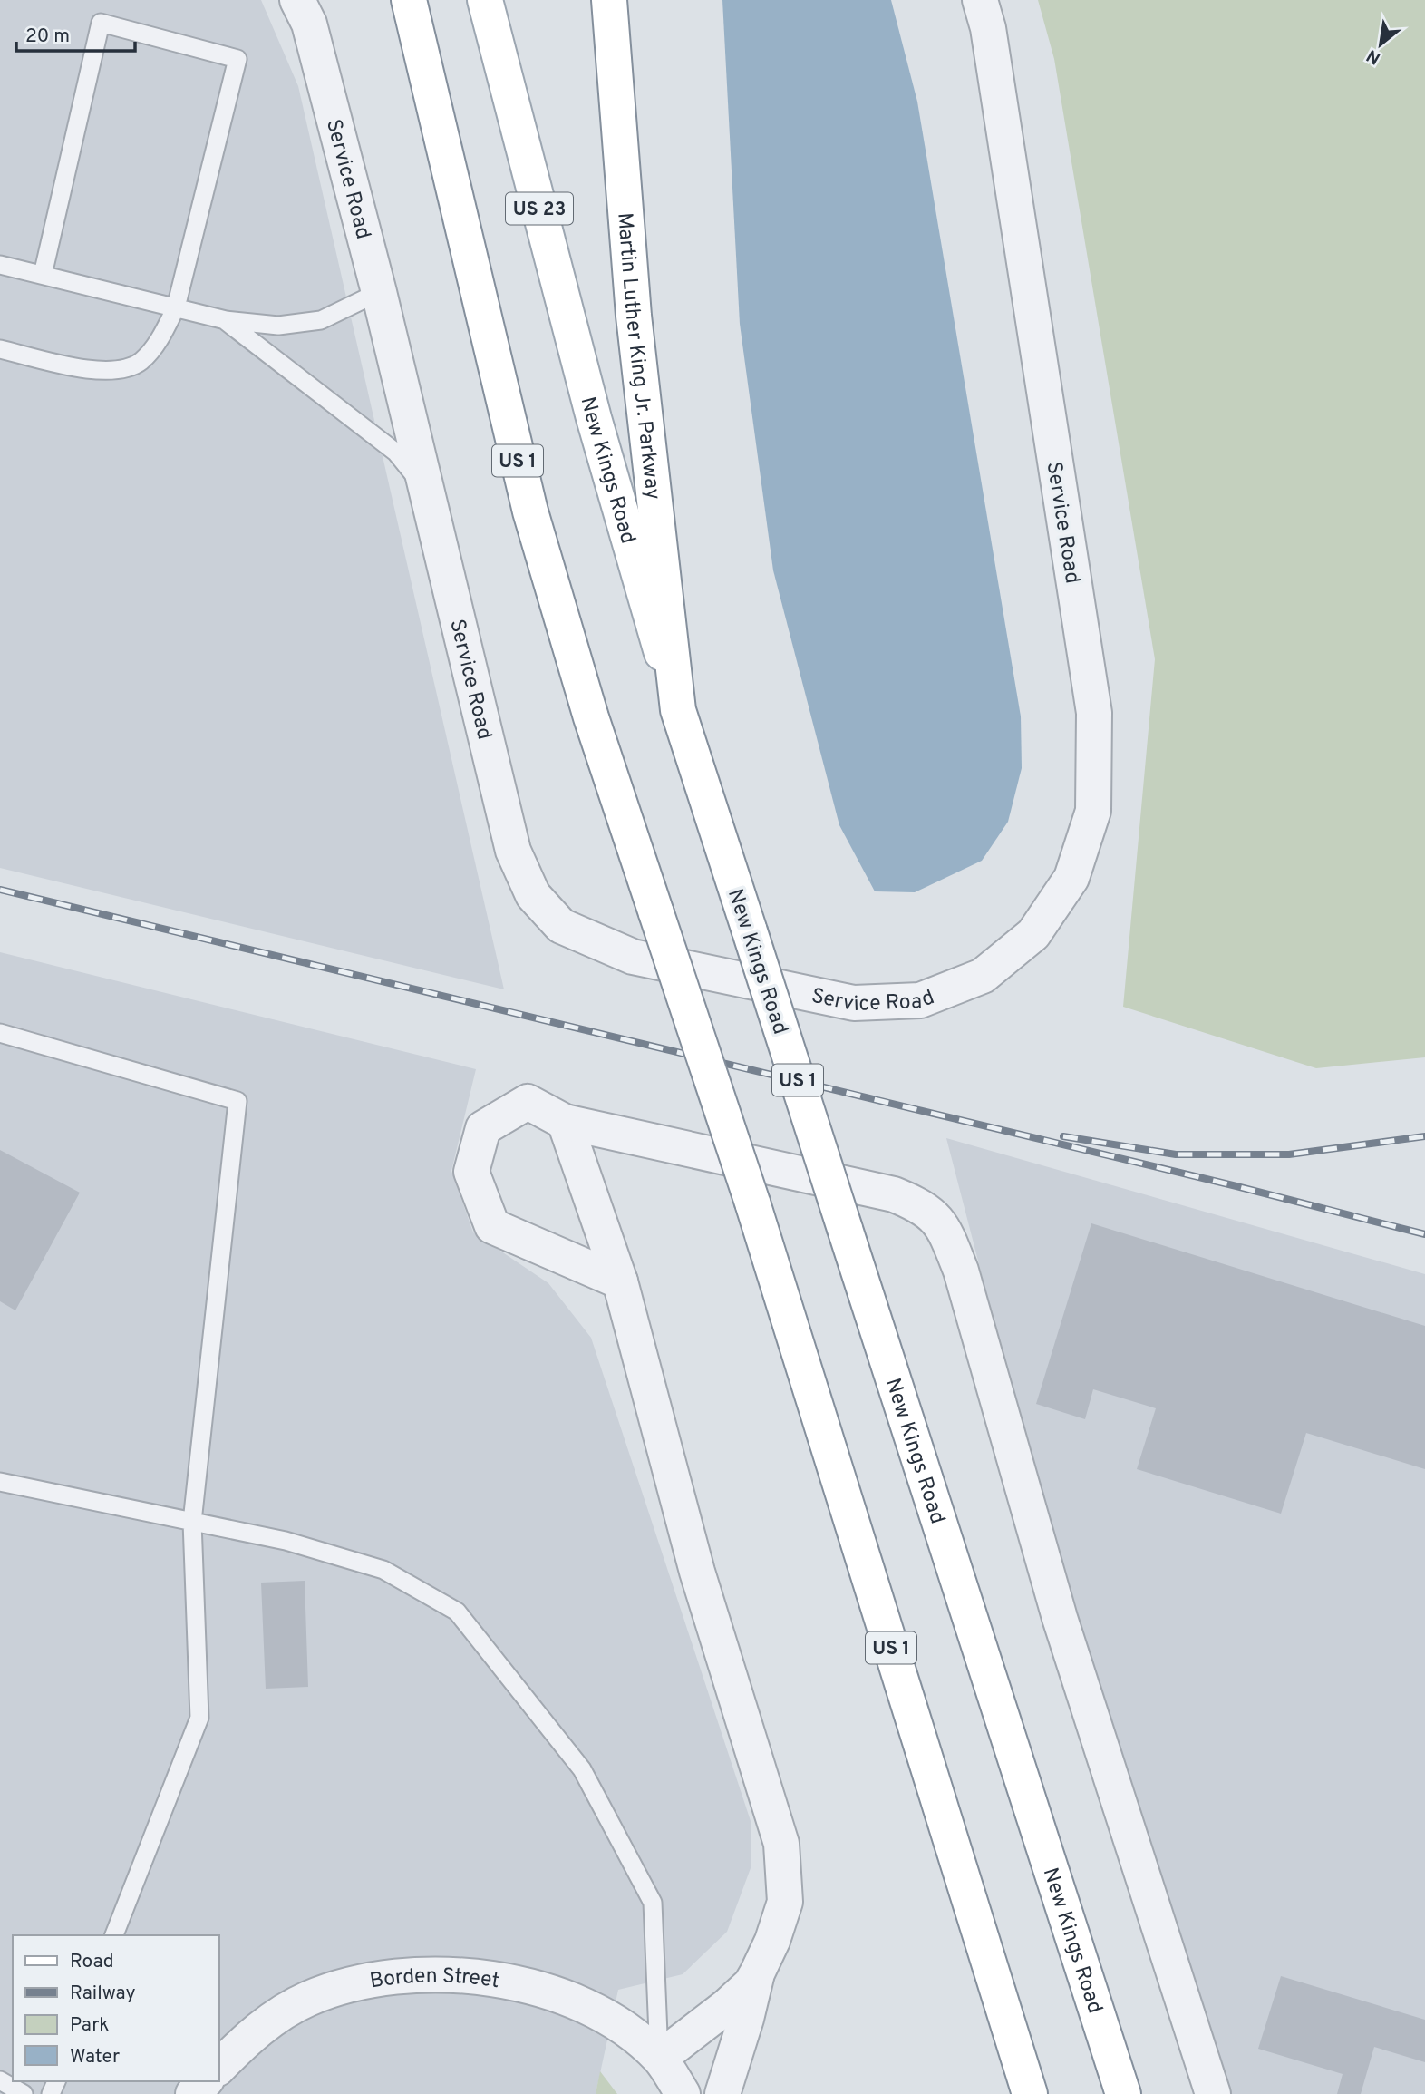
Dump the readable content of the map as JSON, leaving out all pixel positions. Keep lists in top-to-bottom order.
{
  "streets": {
    "main road": [
      "US 23",
      "Martin Luther King Jr. Parkway",
      "US 1",
      "New Kings Road"
    ],
    "street": ["Service Road", "Borden Street"]
  },
  "crossings": [
    ["Martin Luther King Jr. Parkway", "New Kings Road"]
  ],
  "legend": [
    "Road",
    "Railway",
    "Park",
    "Water"
  ],
  "scale_bar": "20 m",
  "north": "bottom left"
}
